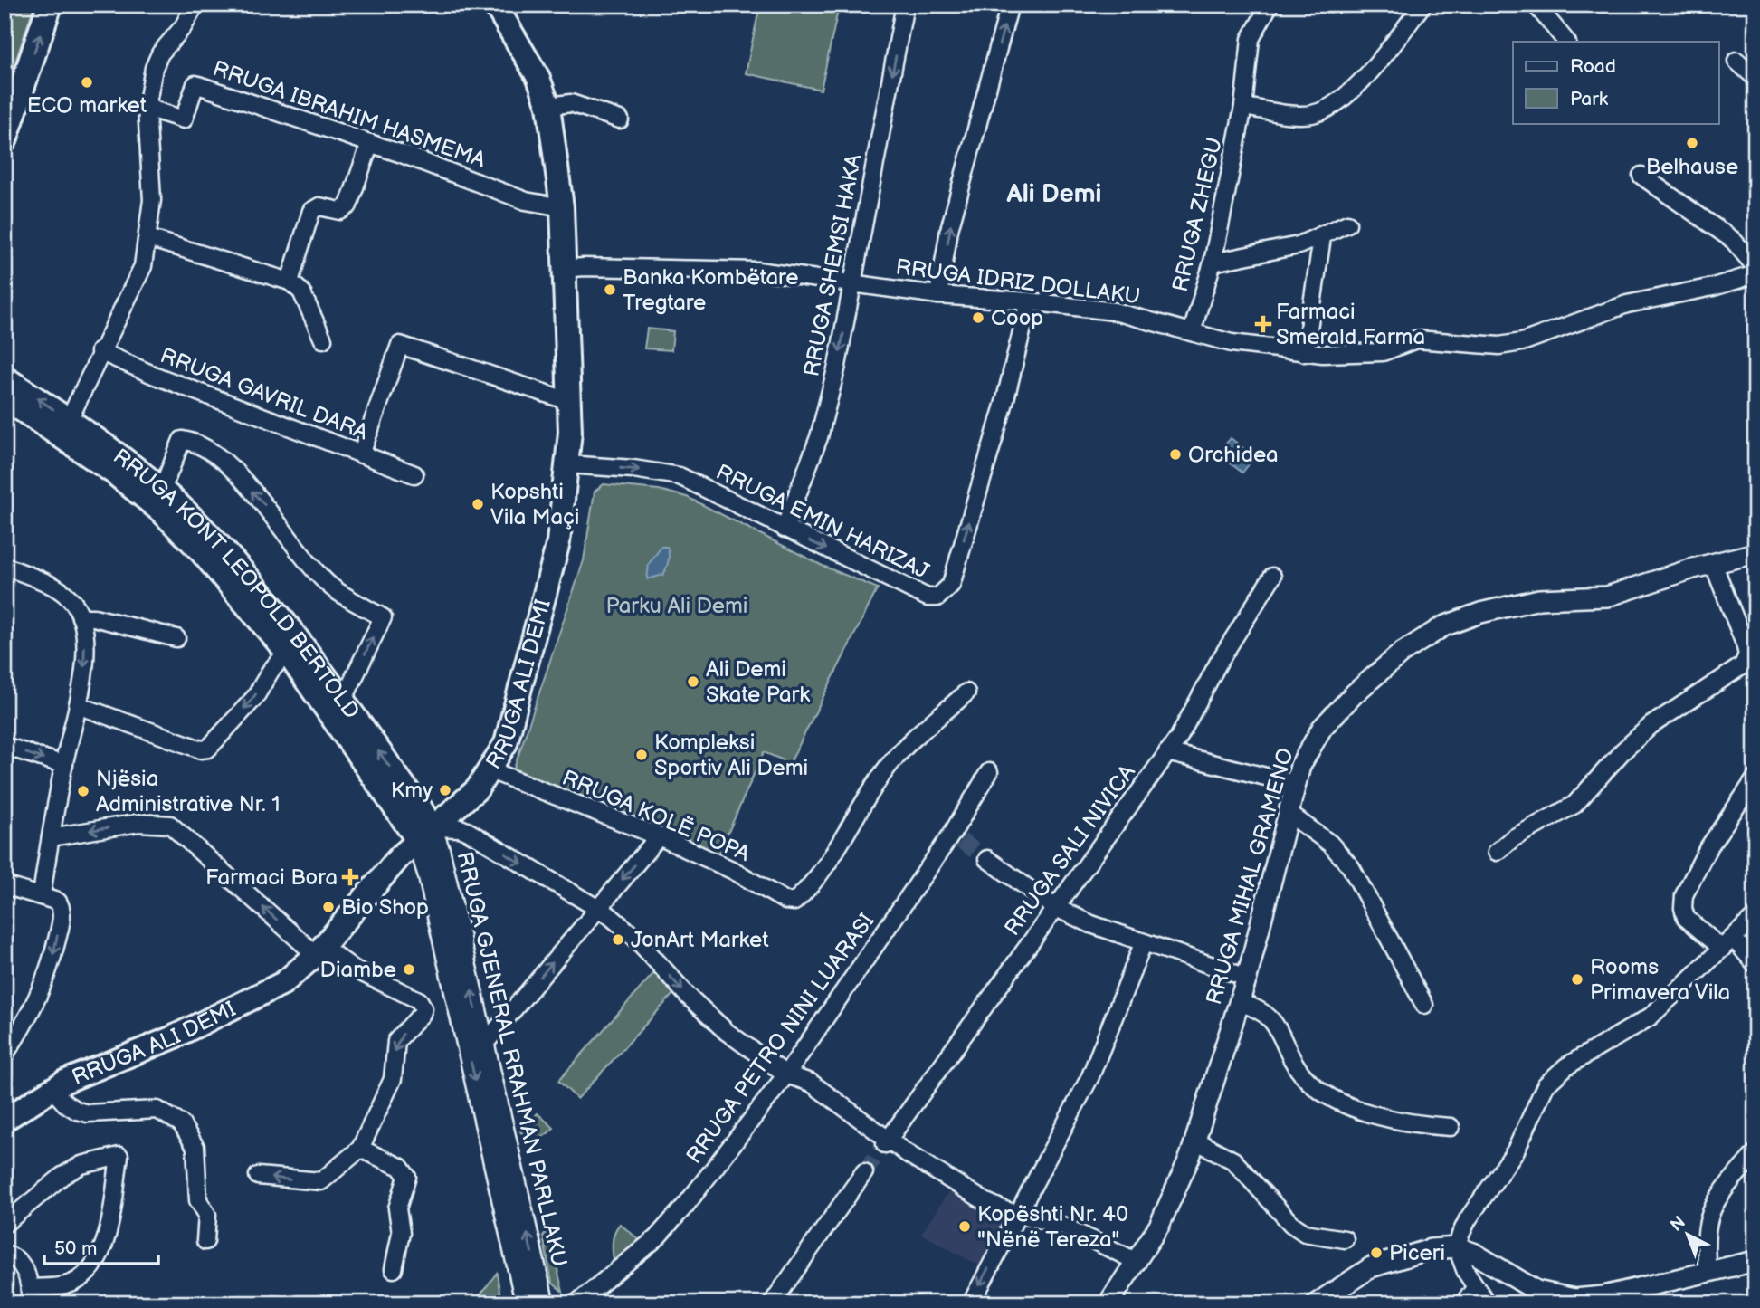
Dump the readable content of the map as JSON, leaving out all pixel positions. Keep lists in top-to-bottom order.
{
  "streets": {
    "main road": ["RRUGA KONT LEOPOLD BERTOLD", "RRUGA ALI DEMI"],
    "street": [
      "RRUGA IBRAHIM HASMEMA",
      "RRUGA ZHEGU",
      "RRUGA SHEMSI HAKA",
      "RRUGA IDRIZ DOLLAKU",
      "RRUGA GAVRIL DARA",
      "RRUGA EMIN HARIZAJ",
      "RRUGA KOLË POPA",
      "RRUGA SALI NIVICA",
      "RRUGA MIHAL GRAMENO",
      "RRUGA PETRO NINI LUARASI",
      "RRUGA GJENERAL RRAHMAN PARLLAKU"
    ]
  },
  "crossings": [
    ["RRUGA IBRAHIM HASMEMA", "RRUGA ALI DEMI"],
    ["RRUGA ZHEGU", "RRUGA IDRIZ DOLLAKU"],
    ["RRUGA SHEMSI HAKA", "RRUGA IDRIZ DOLLAKU"],
    ["RRUGA SHEMSI HAKA", "RRUGA EMIN HARIZAJ"],
    ["RRUGA IDRIZ DOLLAKU", "RRUGA EMIN HARIZAJ"],
    ["RRUGA IDRIZ DOLLAKU", "RRUGA ALI DEMI"],
    ["RRUGA EMIN HARIZAJ", "RRUGA ALI DEMI"],
    ["RRUGA KONT LEOPOLD BERTOLD", "RRUGA ALI DEMI"],
    ["RRUGA KONT LEOPOLD BERTOLD", "RRUGA GJENERAL RRAHMAN PARLLAKU"],
    ["RRUGA ALI DEMI", "RRUGA KOLË POPA"],
    ["RRUGA ALI DEMI", "RRUGA GJENERAL RRAHMAN PARLLAKU"]
  ],
  "districts": ["Ali Demi"],
  "parks": ["Parku Ali Demi"],
  "places": {
    "other": [
      "ECO market",
      "Belhause",
      "Banka Kombëtare Tregtare",
      "Coop",
      "Orchidea",
      "Kopshti Vila Maçi",
      "Ali Demi Skate Park",
      "Kompleksi Sportiv Ali Demi",
      "Kmy",
      "Njësia Administrative Nr. 1",
      "Bio Shop",
      "JonArt Market",
      "Diambe",
      "Rooms Primavera Vila",
      "Kopështi Nr. 40 \"Nënë Tereza\"",
      "Piceri"
    ],
    "health": ["Farmaci Smerald Farma", "Farmaci Bora"]
  },
  "legend": ["Road", "Park"],
  "scale_bar": "50 m",
  "north": "top left"
}
